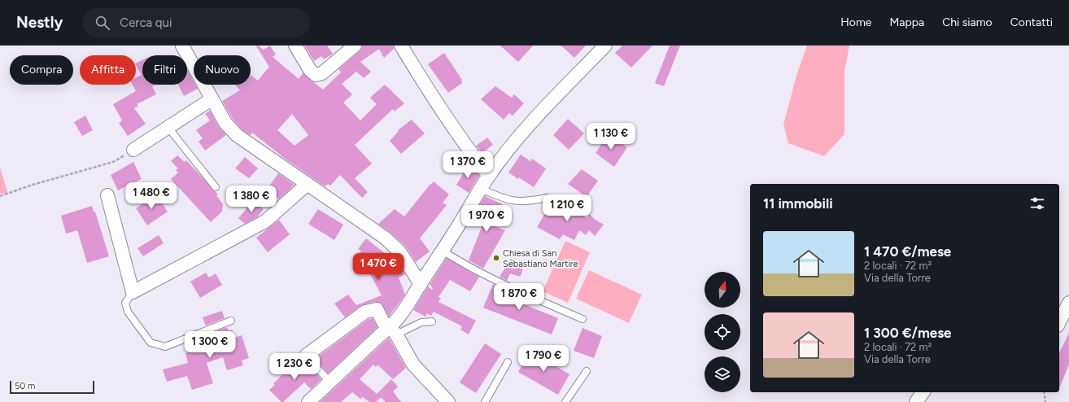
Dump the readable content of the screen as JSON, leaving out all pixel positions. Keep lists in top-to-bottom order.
{
  "places": ["Chiesa di San Sebastiano Martire"],
  "scale_bar": "50 m",
  "north": "top",
  "page": {
    "header": "Nestly",
    "search": "Cerca qui",
    "nav": [
      "Home",
      "Mappa",
      "Chi siamo",
      "Contatti"
    ],
    "chip": [
      "Compra",
      "Affitta",
      "Filtri",
      "Nuovo"
    ],
    "price": [
      "1 130 €",
      "1 370 €",
      "1 480 €",
      "1 380 €",
      "1 210 €",
      "1 970 €",
      "1 470 €",
      "1 870 €",
      "1 300 €",
      "1 790 €",
      "1 230 €"
    ],
    "heading": "11 immobili",
    "list": [
      {
        "name": "1 470 €/mese",
        "note": "2 locali · 72 m² · Via della Torre"
      },
      {
        "name": "1 300 €/mese",
        "note": "2 locali · 72 m² · Via della Torre"
      }
    ],
    "scale": "50 m"
  }
}
